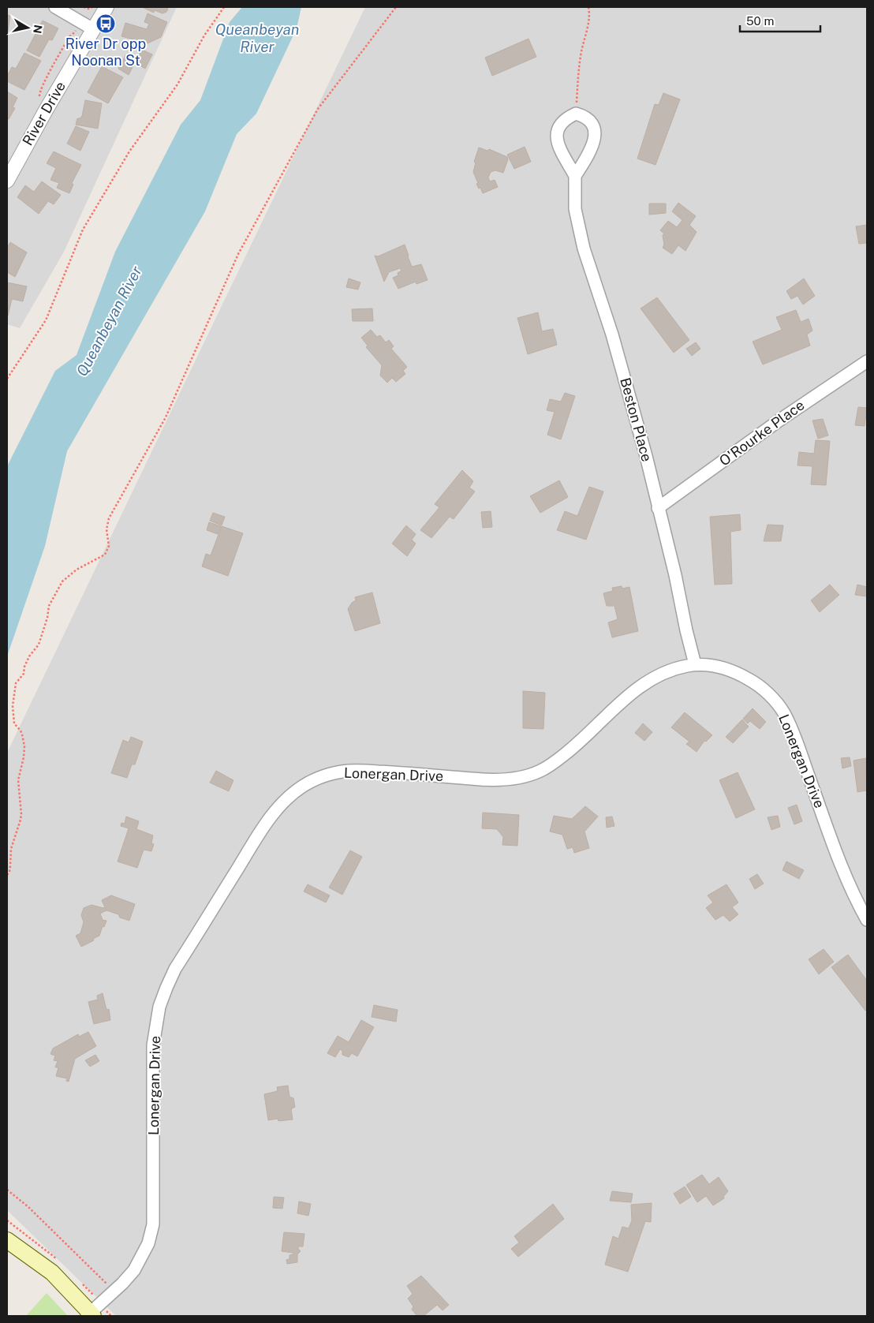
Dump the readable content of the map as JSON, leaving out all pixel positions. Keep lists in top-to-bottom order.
{
  "streets": {
    "street": [
      "River Drive",
      "Beston Place",
      "O'Rourke Place",
      "Lonergan Drive"
    ]
  },
  "crossings": [
    ["Beston Place", "O'Rourke Place"],
    ["Beston Place", "Lonergan Drive"]
  ],
  "water": ["Queanbeyan River"],
  "places": {
    "bus stop": ["River Dr opp Noonan St"]
  },
  "scale_bar": "50 m",
  "north": "right"
}
